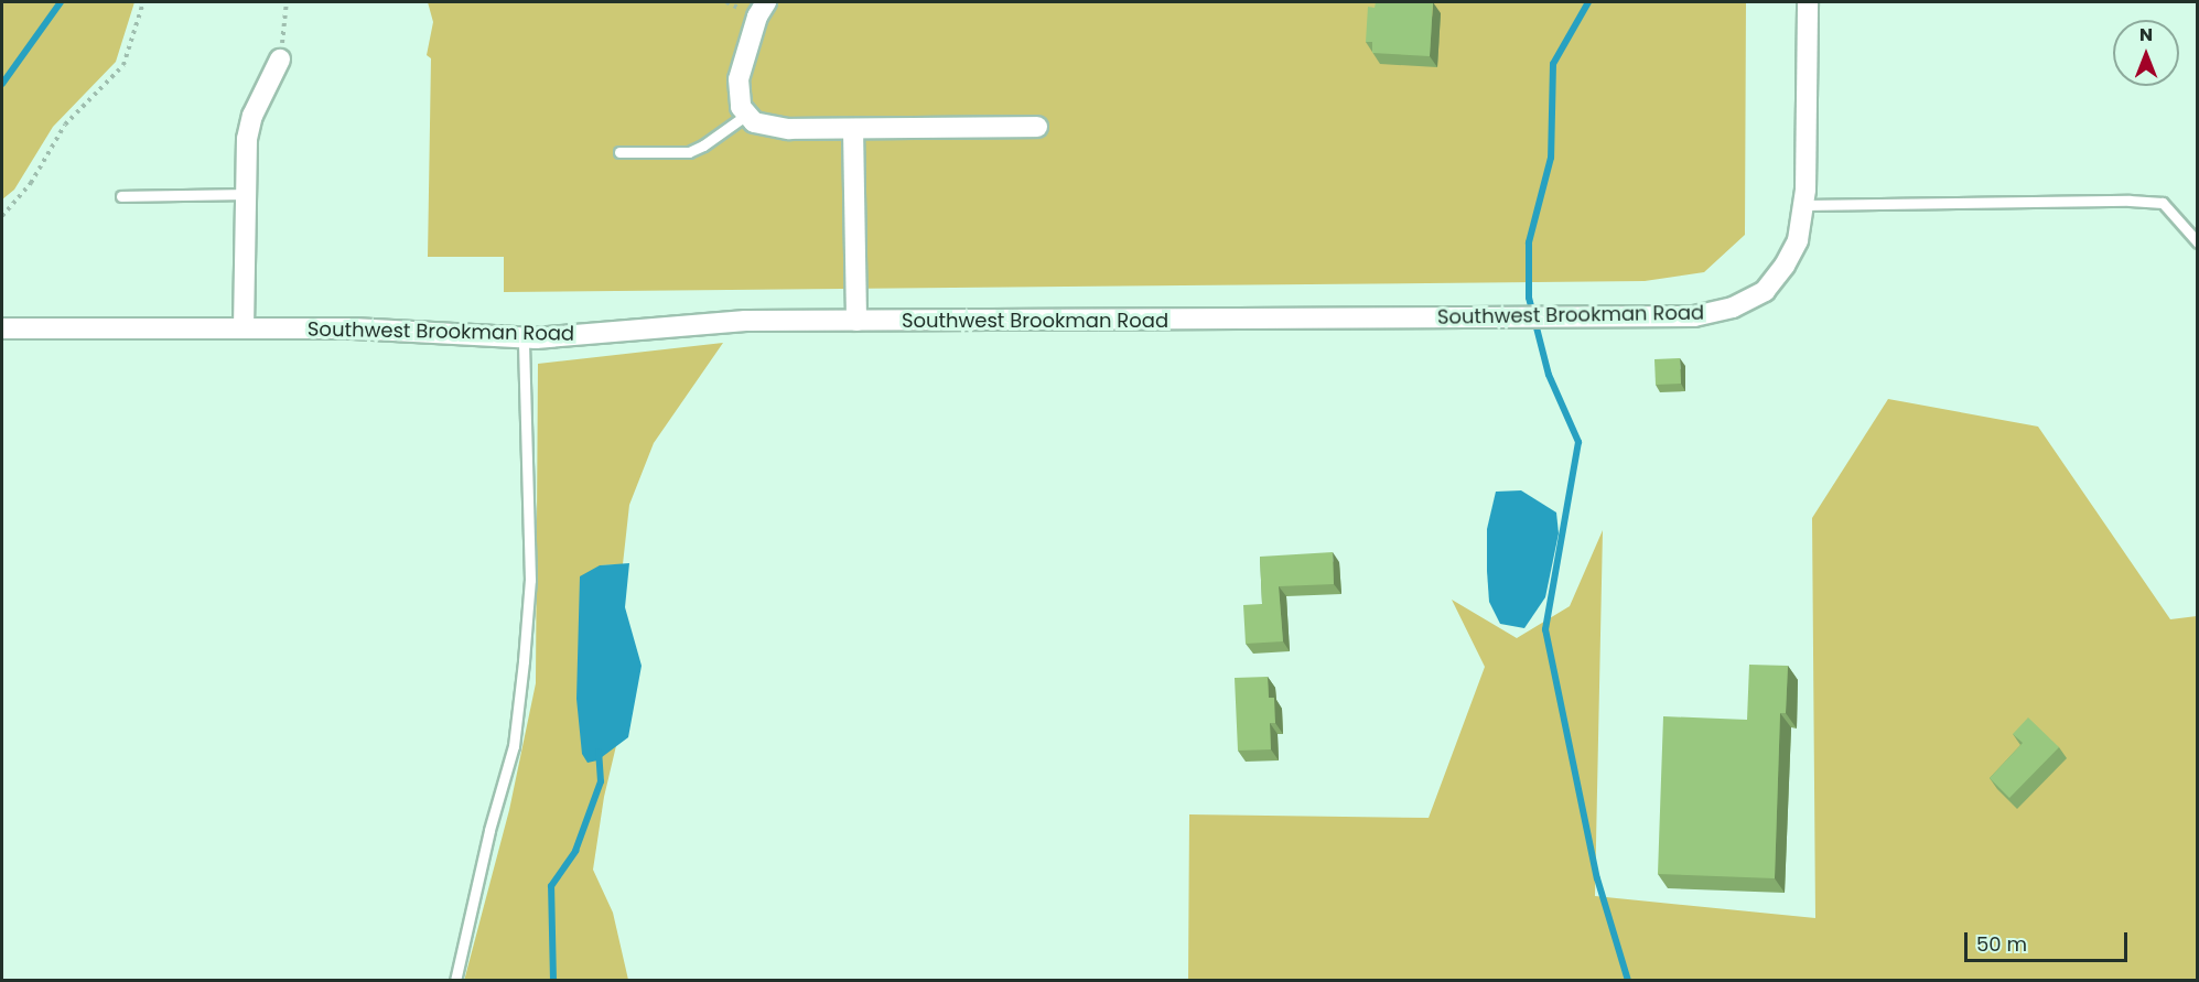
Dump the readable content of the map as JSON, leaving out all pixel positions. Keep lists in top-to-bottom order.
{
  "streets": {
    "street": ["Southwest Brookman Road"]
  },
  "scale_bar": "50 m",
  "north": "top"
}
